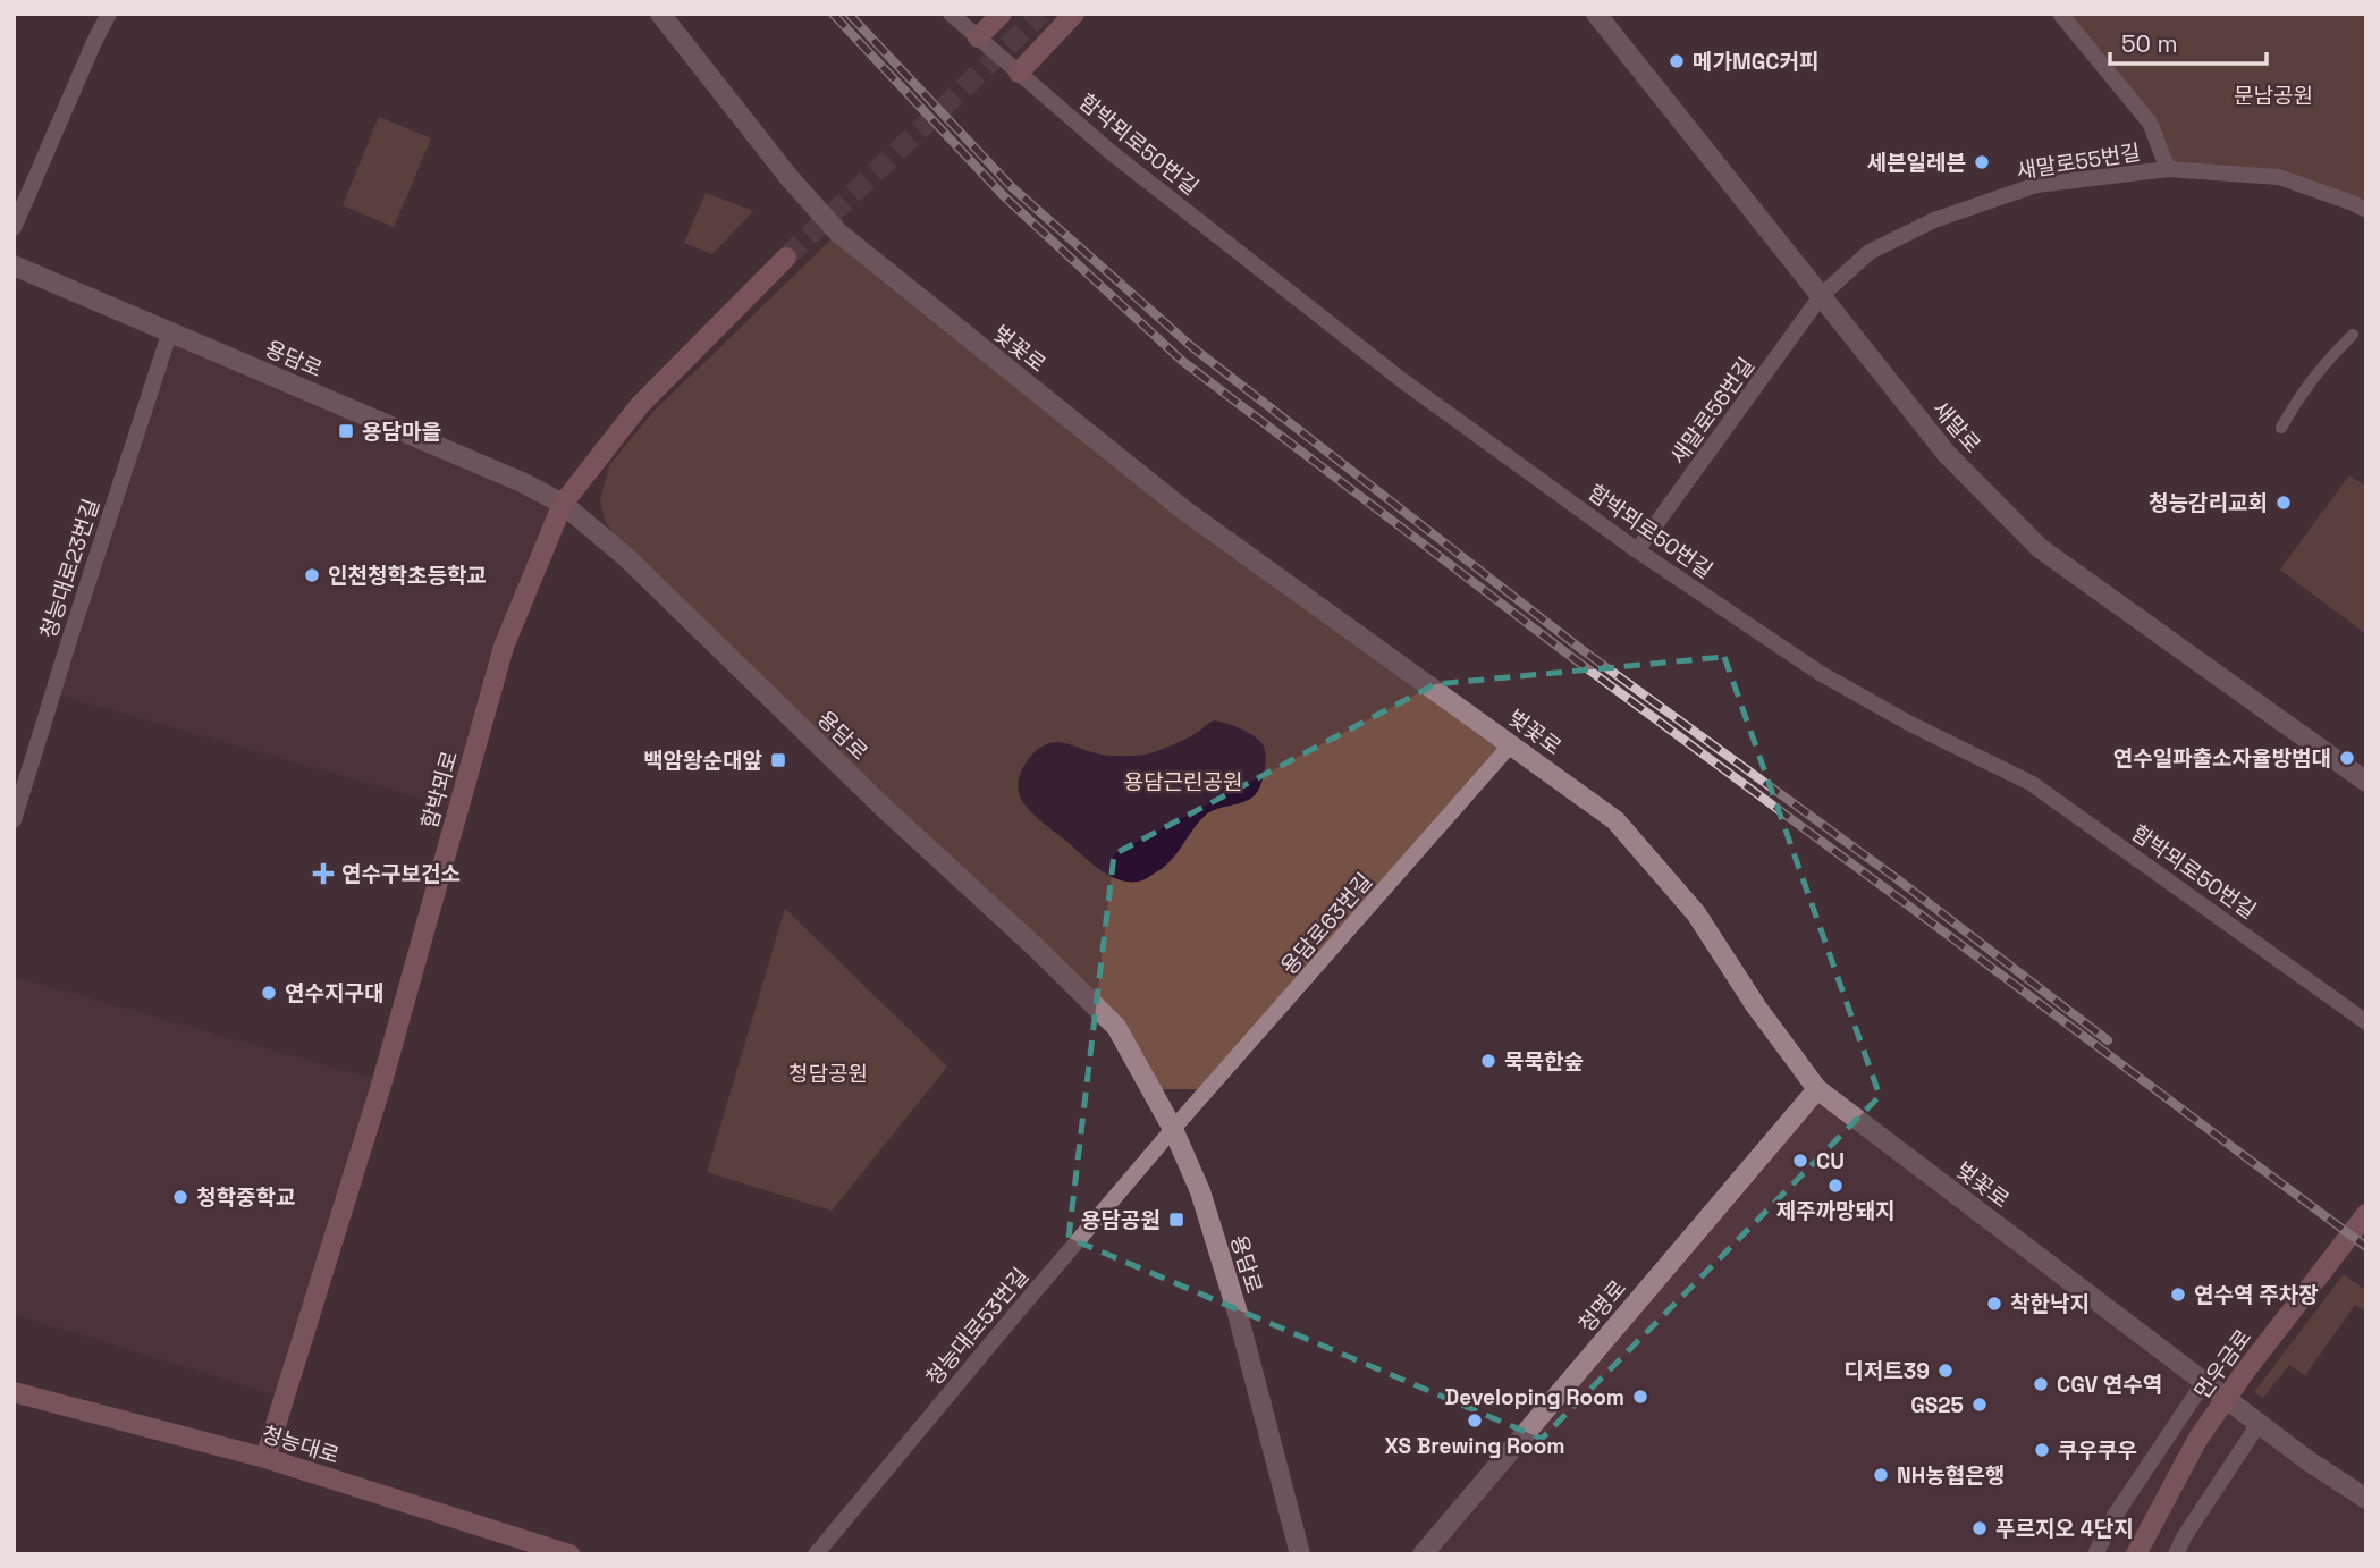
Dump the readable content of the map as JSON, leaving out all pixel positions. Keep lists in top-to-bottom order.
{
  "streets": {
    "main road": ["함박뫼로", "먼우금로", "청능대로"],
    "street": [
      "함박뫼로50번길",
      "새말로55번길",
      "벚꽃로",
      "용담로",
      "새말로56번길",
      "새말로",
      "청능대로23번길",
      "용담로63번길",
      "청명로",
      "청능대로53번길"
    ]
  },
  "crossings": [
    ["함박뫼로50번길", "새말로56번길"],
    ["새말로55번길", "새말로56번길"],
    ["새말로55번길", "새말로"],
    ["벚꽃로", "용담로63번길"],
    ["벚꽃로", "청명로"],
    ["벚꽃로", "먼우금로"],
    ["용담로", "청능대로23번길"],
    ["용담로", "함박뫼로"],
    ["용담로", "용담로63번길"],
    ["용담로", "청능대로53번길"],
    ["새말로56번길", "새말로"],
    ["함박뫼로", "청능대로"],
    ["용담로63번길", "청능대로53번길"]
  ],
  "parks": ["문남공원", "용담근린공원", "청담공원"],
  "places": {
    "other": [
      "메가MGC커피",
      "세븐일레븐",
      "청능감리교회",
      "인천청학초등학교",
      "연수일파출소자율방범대",
      "연수지구대",
      "묵묵한숲",
      "CU",
      "제주까망돼지",
      "청학중학교",
      "연수역 주차장",
      "착한낙지",
      "디저트39",
      "CGV 연수역",
      "Developing Room",
      "GS25",
      "XS Brewing Room",
      "쿠우쿠우",
      "NH농협은행",
      "푸르지오 4단지"
    ],
    "transit": ["용담마을", "백암왕순대앞", "용담공원"],
    "health": ["연수구보건소"]
  },
  "scale_bar": "50 m"
}
